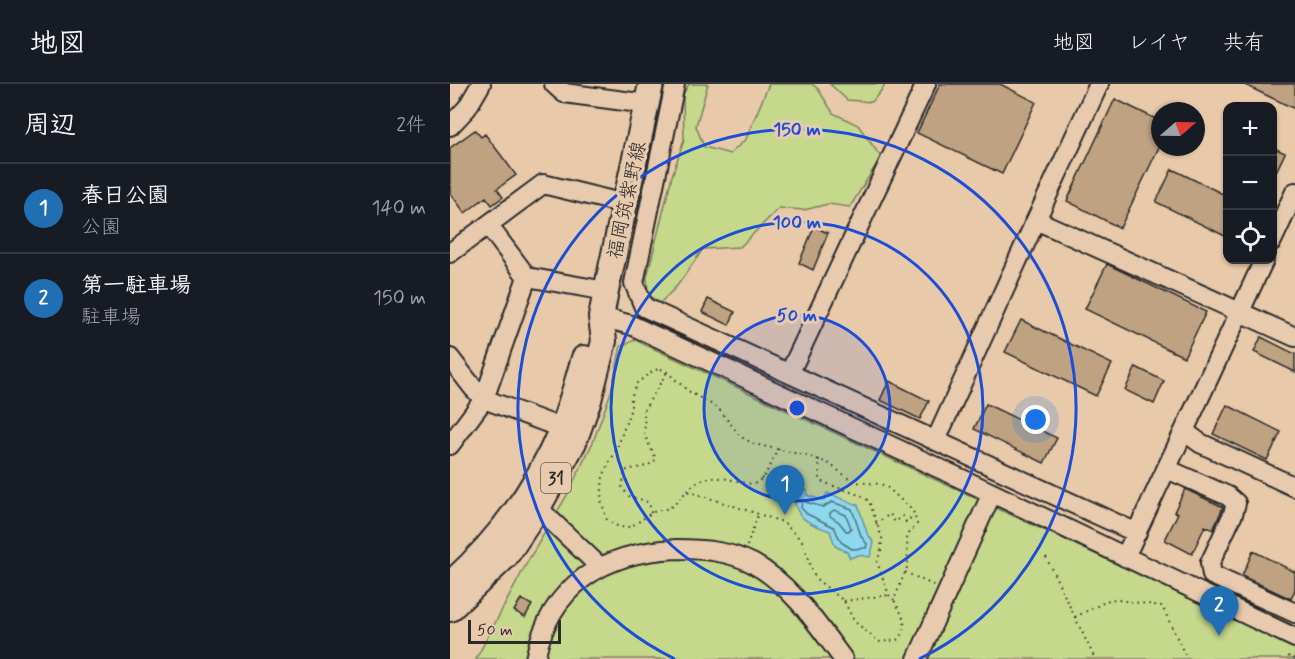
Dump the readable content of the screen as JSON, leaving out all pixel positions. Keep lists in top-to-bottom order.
{
  "streets": {
    "main road": ["福岡筑紫野線", "31"]
  },
  "scale_bar": "50 m",
  "north": "right",
  "page": {
    "header": "地図",
    "nav": ["地図", "レイヤ", "共有"],
    "heading": ["周辺", "2件"],
    "map_buttons": ["+", "−"],
    "list": [
      {
        "mark": "1",
        "name": "春日公園",
        "note": "公園",
        "value": "140 m"
      },
      {
        "mark": "2",
        "name": "第一駐車場",
        "note": "駐車場",
        "value": "150 m"
      }
    ],
    "pins": ["1", "2"],
    "scale": "50 m"
  },
  "rings": ["150 m", "100 m", "50 m"]
}
